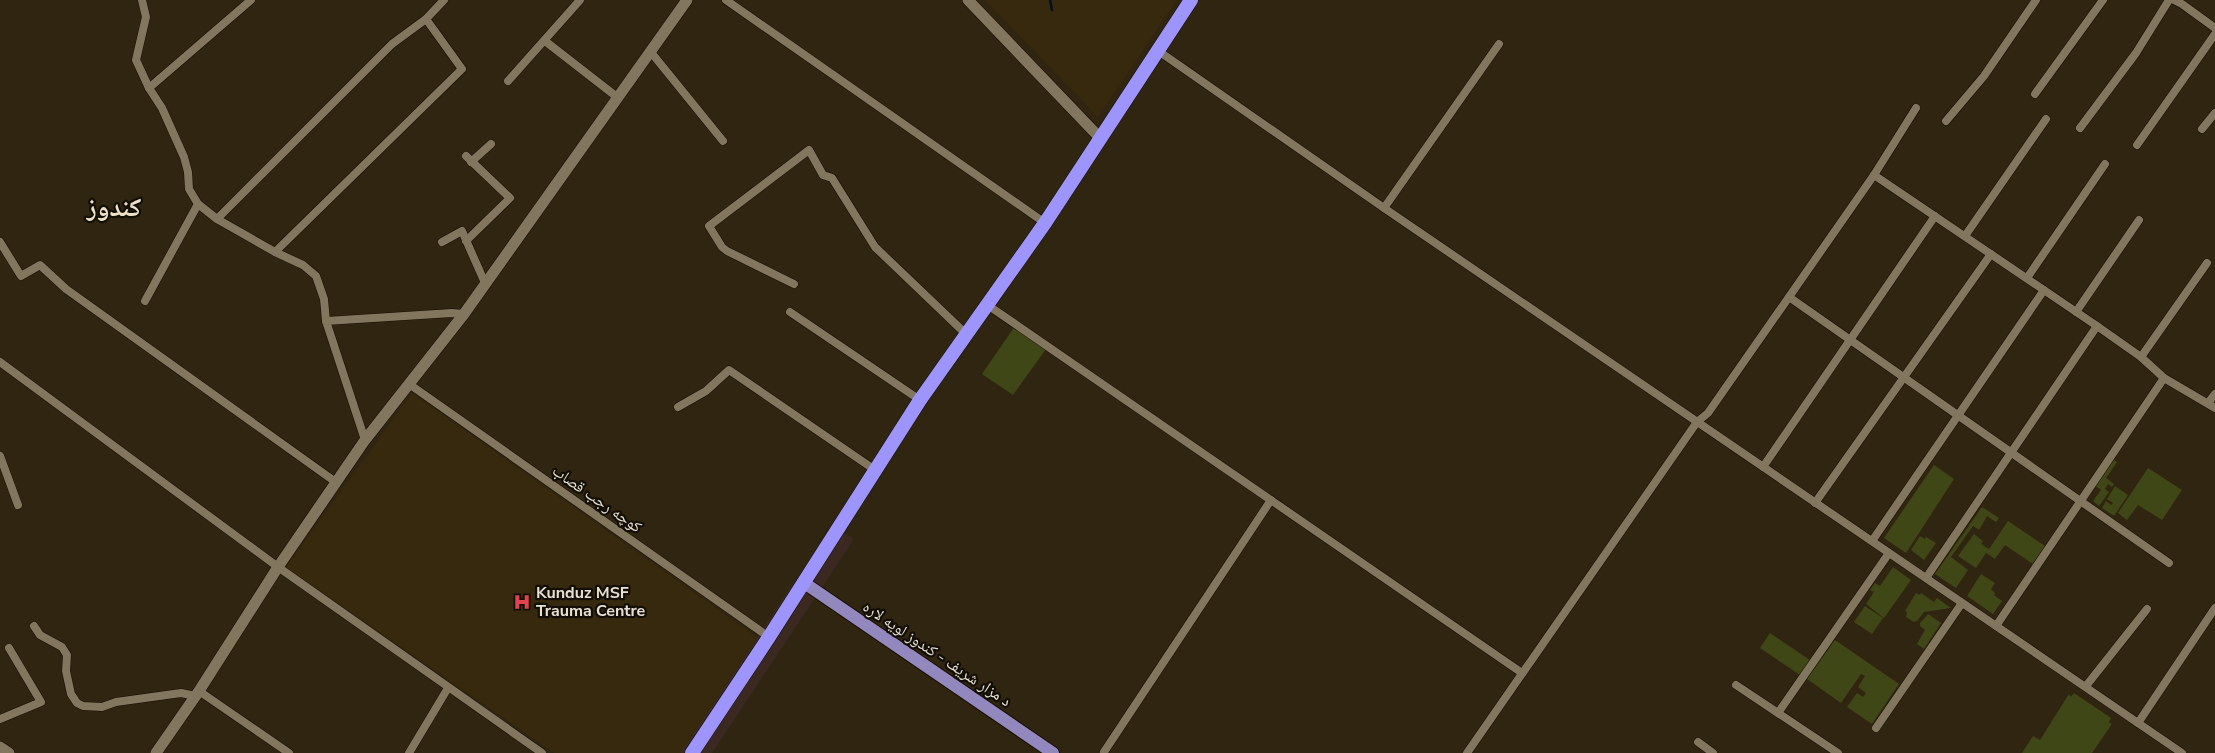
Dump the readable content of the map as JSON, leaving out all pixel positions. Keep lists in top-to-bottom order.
{
  "streets": {
    "main road": ["د مزار شریف - کندوز لویه لاره"],
    "street": ["کوچه رجب قصاب"]
  },
  "districts": ["کندوز"],
  "places": {
    "hospital": ["Kunduz MSF Trauma Centre"]
  }
}
